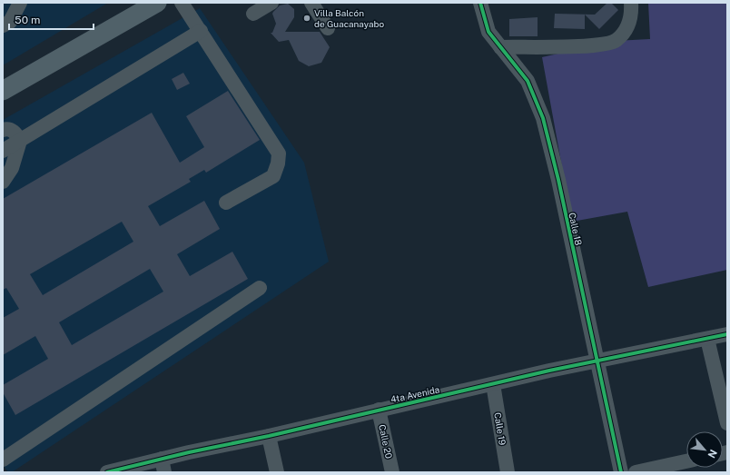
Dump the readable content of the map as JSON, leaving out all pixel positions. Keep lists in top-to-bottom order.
{
  "streets": {
    "street": [
      "Calle 18",
      "4ta Avenida",
      "Calle 19",
      "Calle 20"
    ]
  },
  "crossings": [
    ["Calle 18", "4ta Avenida"],
    ["4ta Avenida", "Calle 19"],
    ["4ta Avenida", "Calle 20"]
  ],
  "places": ["Villa Balcón de Guacanayabo"],
  "scale_bar": "50 m",
  "north": "bottom right"
}
